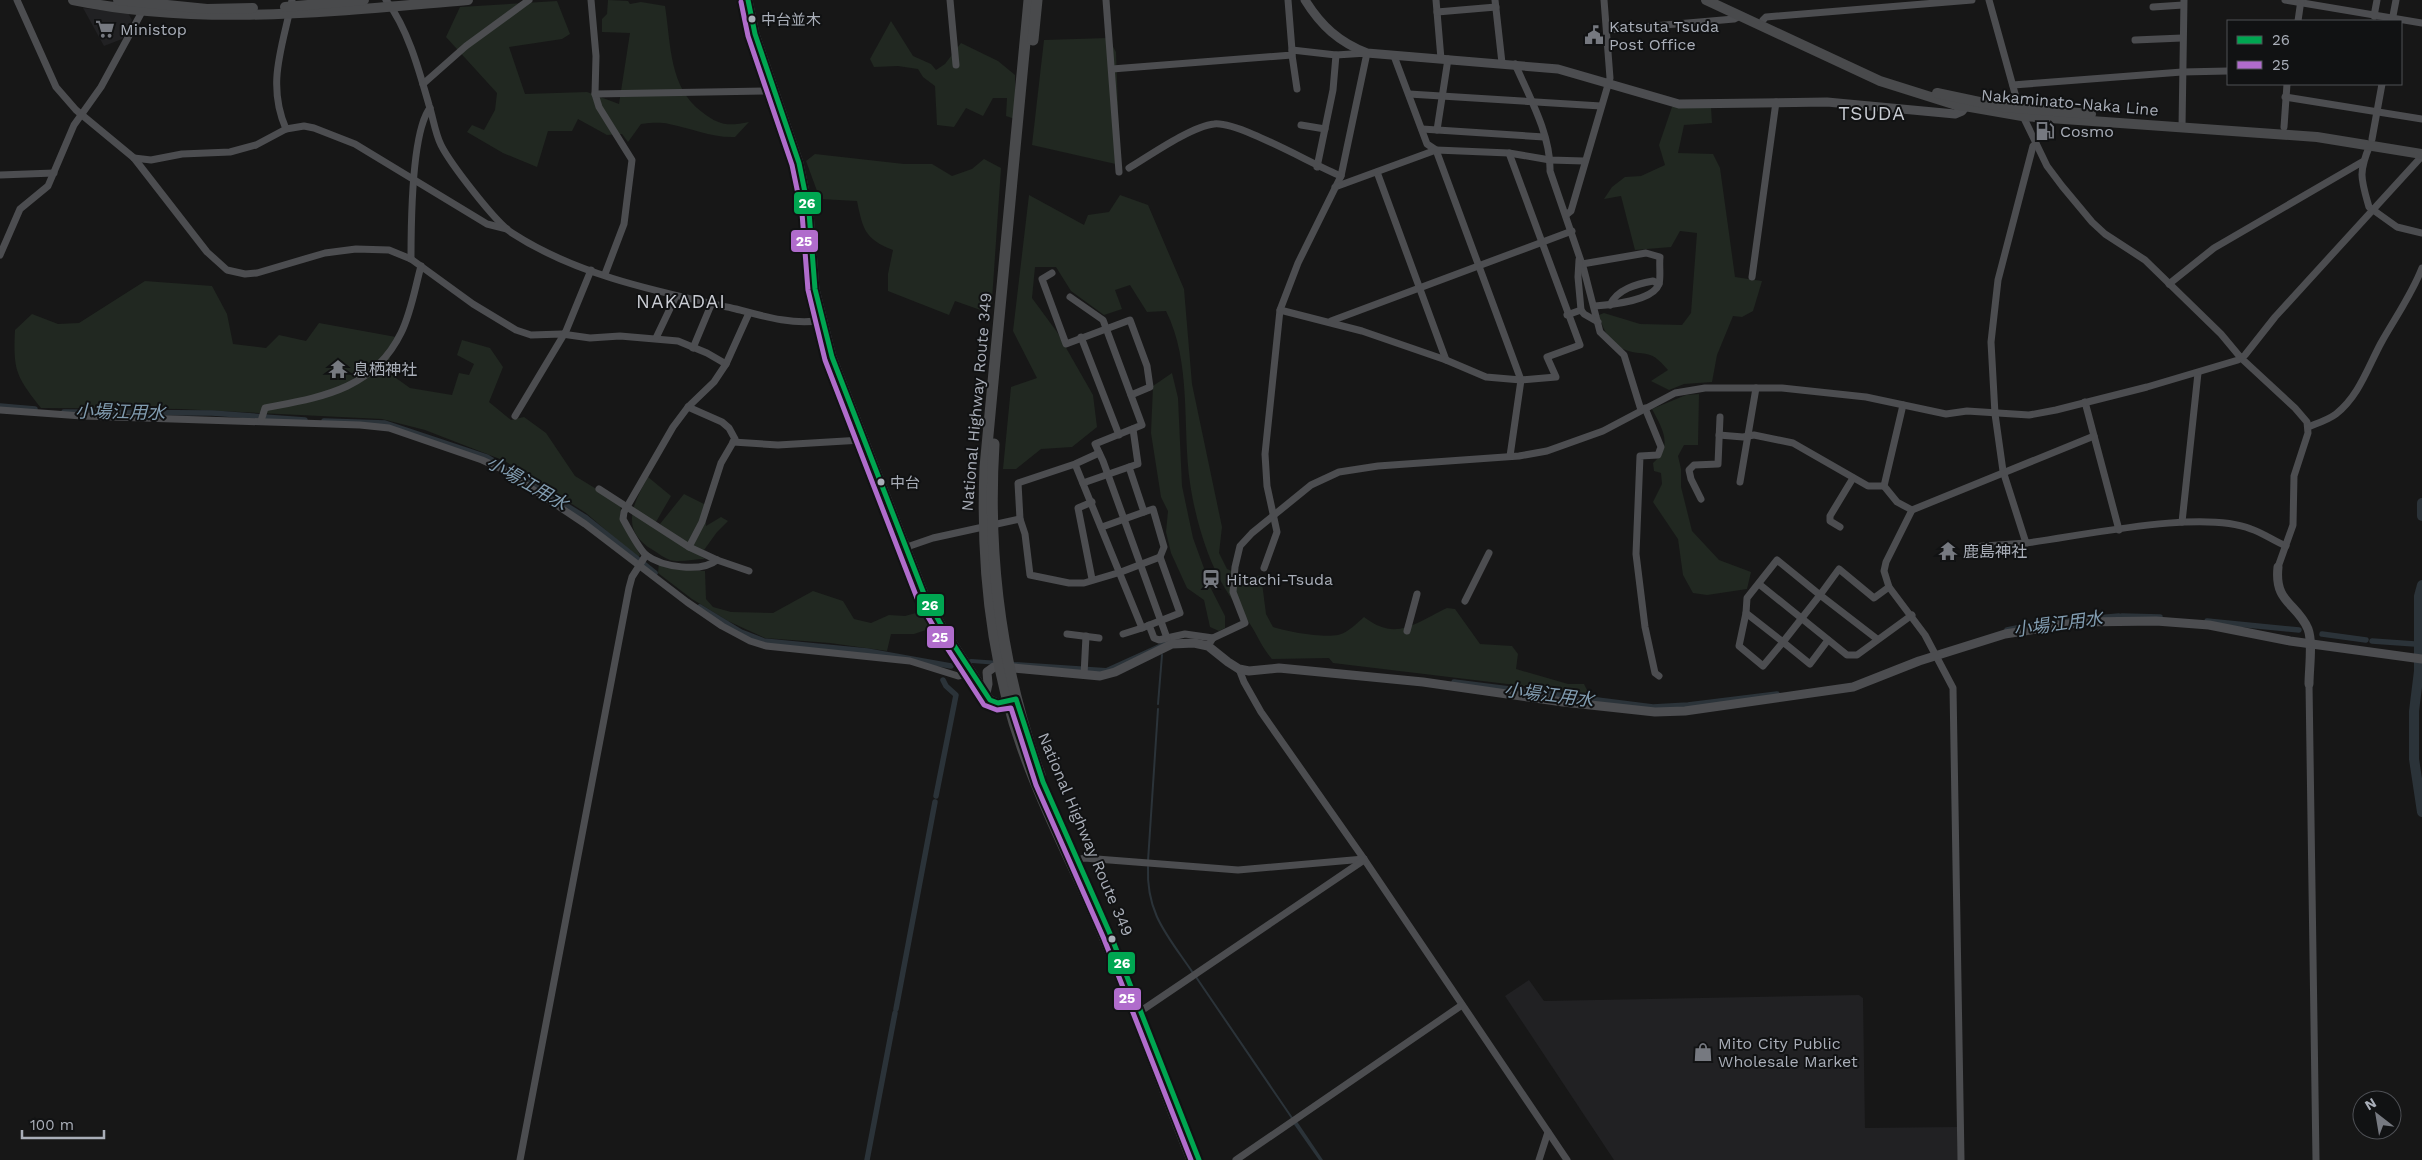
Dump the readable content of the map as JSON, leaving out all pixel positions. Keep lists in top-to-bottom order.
{
  "streets": {
    "highway": ["National Highway Route 349"],
    "main road": ["Nakaminato-Naka Line"]
  },
  "districts": ["TSUDA", "NAKADAI"],
  "water": ["小場江用水"],
  "places": {
    "other": ["中台並木", "中台"],
    "supermarket": ["Ministop"],
    "public building": ["Katsuta Tsuda Post Office"],
    "fuel station": ["Cosmo"],
    "temple": ["息栖神社", "鹿島神社"],
    "station": ["Hitachi-Tsuda"],
    "shop": ["Mito City Public Wholesale Market"]
  },
  "lines": ["transit line 26", "transit line 25"],
  "legend": ["26", "25"],
  "scale_bar": "100 m",
  "north": "top left"
}
